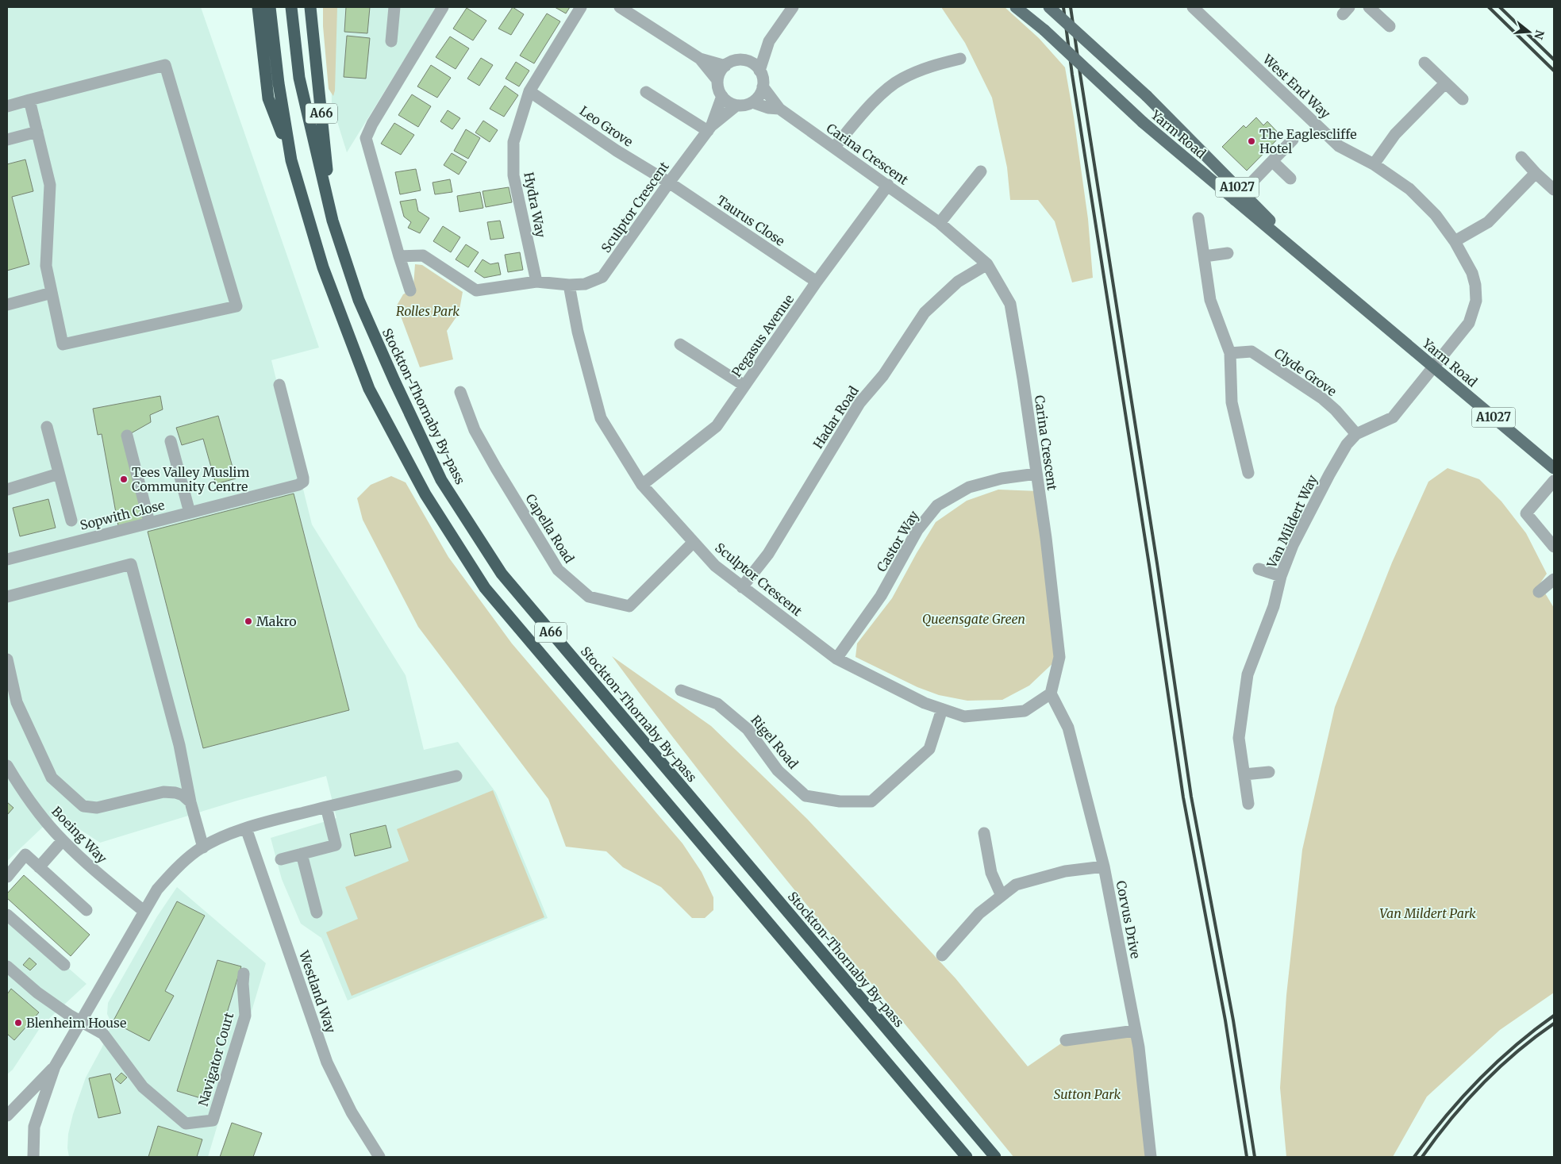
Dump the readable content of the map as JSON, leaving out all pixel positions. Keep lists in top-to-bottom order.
{
  "streets": {
    "highway": ["A66", "Stockton-Thornaby By-pass"],
    "main road": ["Yarm Road", "A1027"],
    "street": [
      "West End Way",
      "Leo Grove",
      "Carina Crescent",
      "Hydra Way",
      "Sculptor Crescent",
      "Taurus Close",
      "Pegasus Avenue",
      "Clyde Grove",
      "Hadar Road",
      "Sopwith Close",
      "Van Mildert Way",
      "Capella Road",
      "Castor Way",
      "Rigel Road",
      "Boeing Way",
      "Corvus Drive",
      "Westland Way",
      "Navigator Court"
    ]
  },
  "crossings": [
    ["West End Way", "Yarm Road"],
    ["West End Way", "Van Mildert Way"],
    ["A66", "Stockton-Thornaby By-pass"],
    ["Leo Grove", "Hydra Way"],
    ["Leo Grove", "Sculptor Crescent"],
    ["Leo Grove", "Taurus Close"],
    ["Yarm Road", "Van Mildert Way"],
    ["Carina Crescent", "Sculptor Crescent"],
    ["Carina Crescent", "Pegasus Avenue"],
    ["Carina Crescent", "Hadar Road"],
    ["Carina Crescent", "Castor Way"],
    ["Carina Crescent", "Corvus Drive"],
    ["Hydra Way", "Sculptor Crescent"],
    ["Sculptor Crescent", "Taurus Close"],
    ["Sculptor Crescent", "Pegasus Avenue"],
    ["Sculptor Crescent", "Hadar Road"],
    ["Sculptor Crescent", "Capella Road"],
    ["Sculptor Crescent", "Castor Way"],
    ["Sculptor Crescent", "Rigel Road"],
    ["Sculptor Crescent", "Corvus Drive"],
    ["Taurus Close", "Pegasus Avenue"],
    ["Clyde Grove", "Van Mildert Way"]
  ],
  "parks": [
    "Rolles Park",
    "Queensgate Green",
    "Van Mildert Park",
    "Sutton Park"
  ],
  "places": [
    "The Eaglescliffe Hotel",
    "Tees Valley Muslim Community Centre",
    "Makro",
    "Blenheim House"
  ],
  "north": "right"
}
